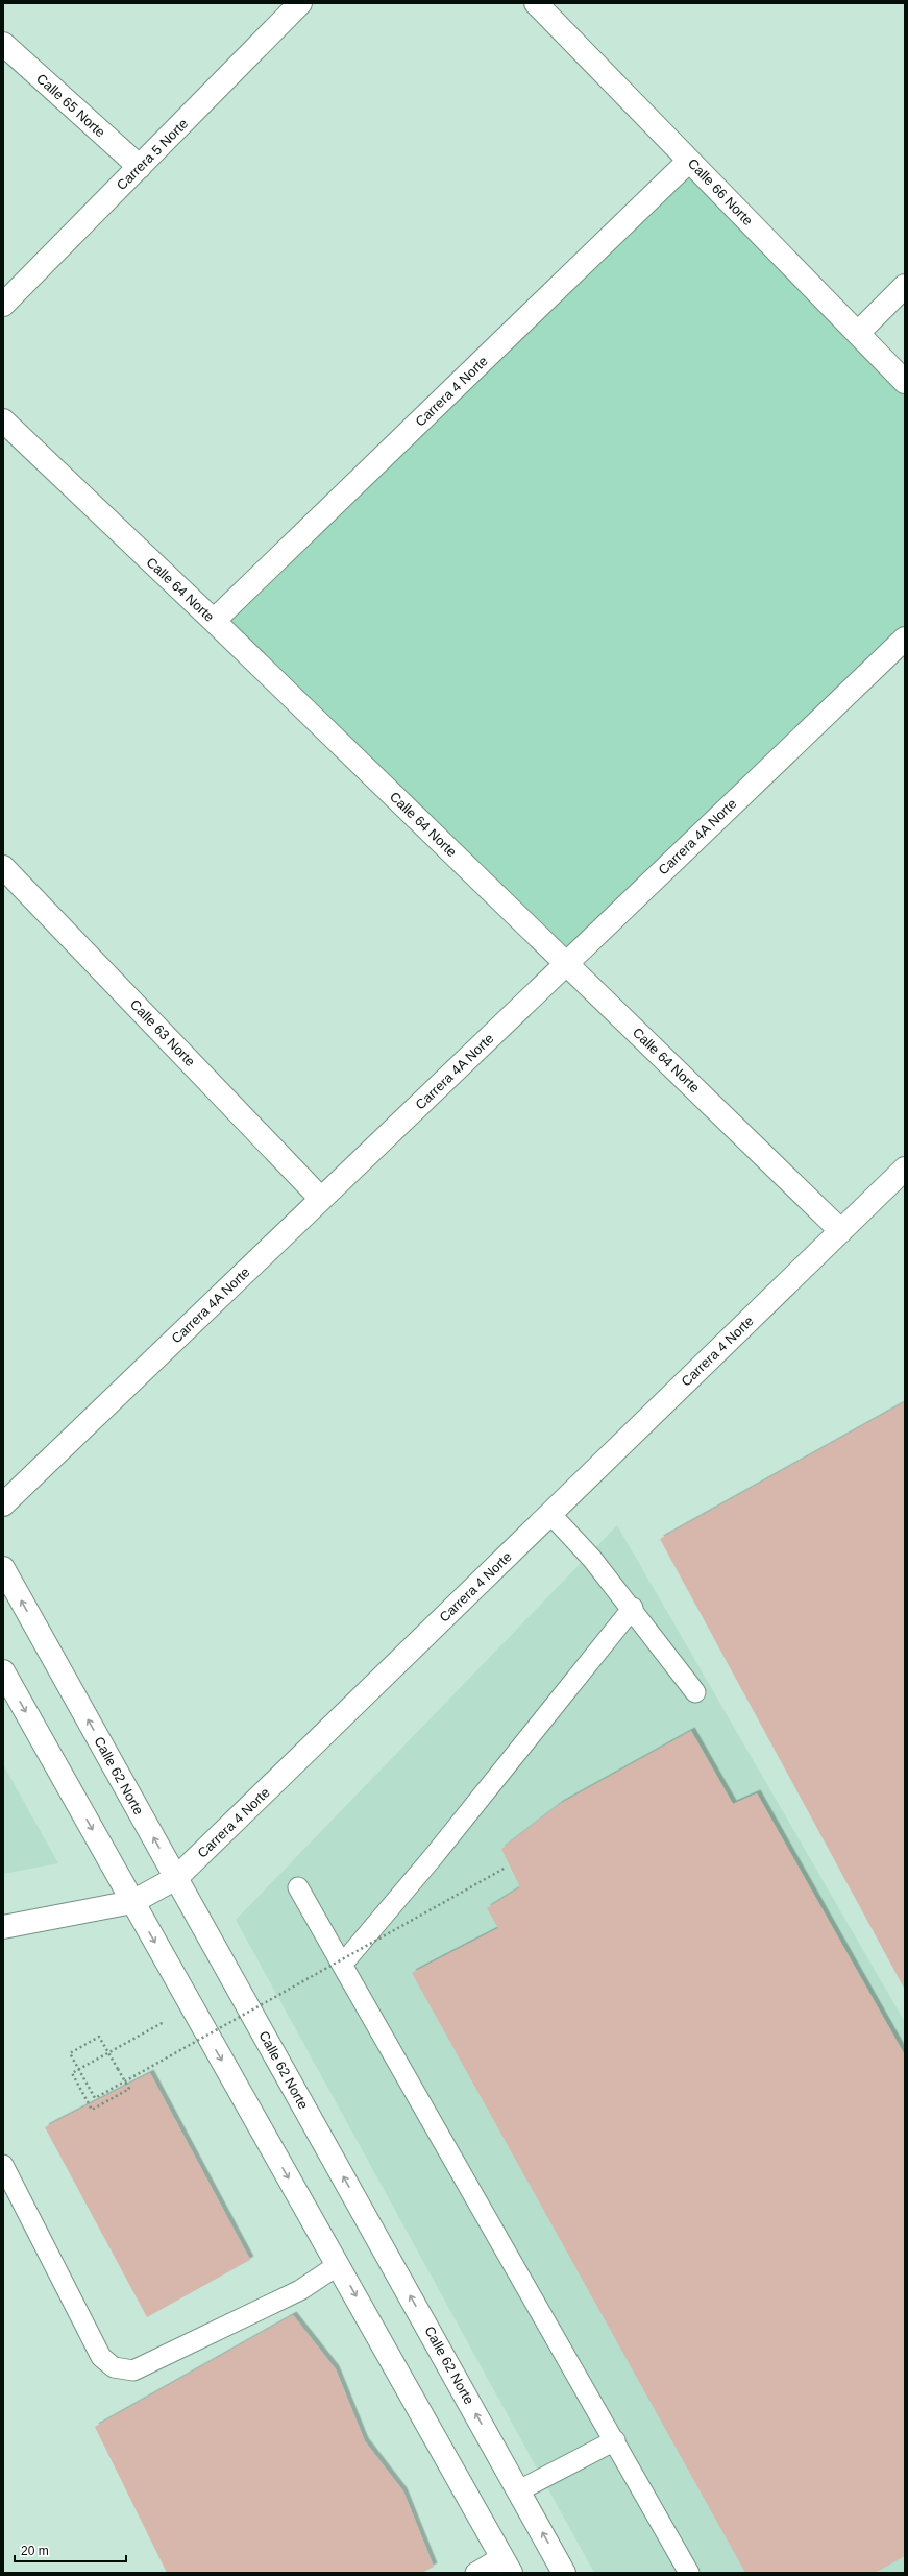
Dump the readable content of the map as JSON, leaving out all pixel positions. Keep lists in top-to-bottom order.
{
  "streets": {
    "street": [
      "Calle 65 Norte",
      "Carrera 5 Norte",
      "Calle 66 Norte",
      "Carrera 4 Norte",
      "Calle 64 Norte",
      "Carrera 4A Norte",
      "Calle 63 Norte",
      "Calle 62 Norte"
    ]
  },
  "crossings": [
    ["Calle 65 Norte", "Carrera 5 Norte"],
    ["Calle 66 Norte", "Carrera 4 Norte"],
    ["Carrera 4 Norte", "Calle 64 Norte"],
    ["Carrera 4 Norte", "Calle 62 Norte"],
    ["Calle 64 Norte", "Carrera 4A Norte"],
    ["Carrera 4A Norte", "Calle 63 Norte"]
  ],
  "scale_bar": "20 m"
}
